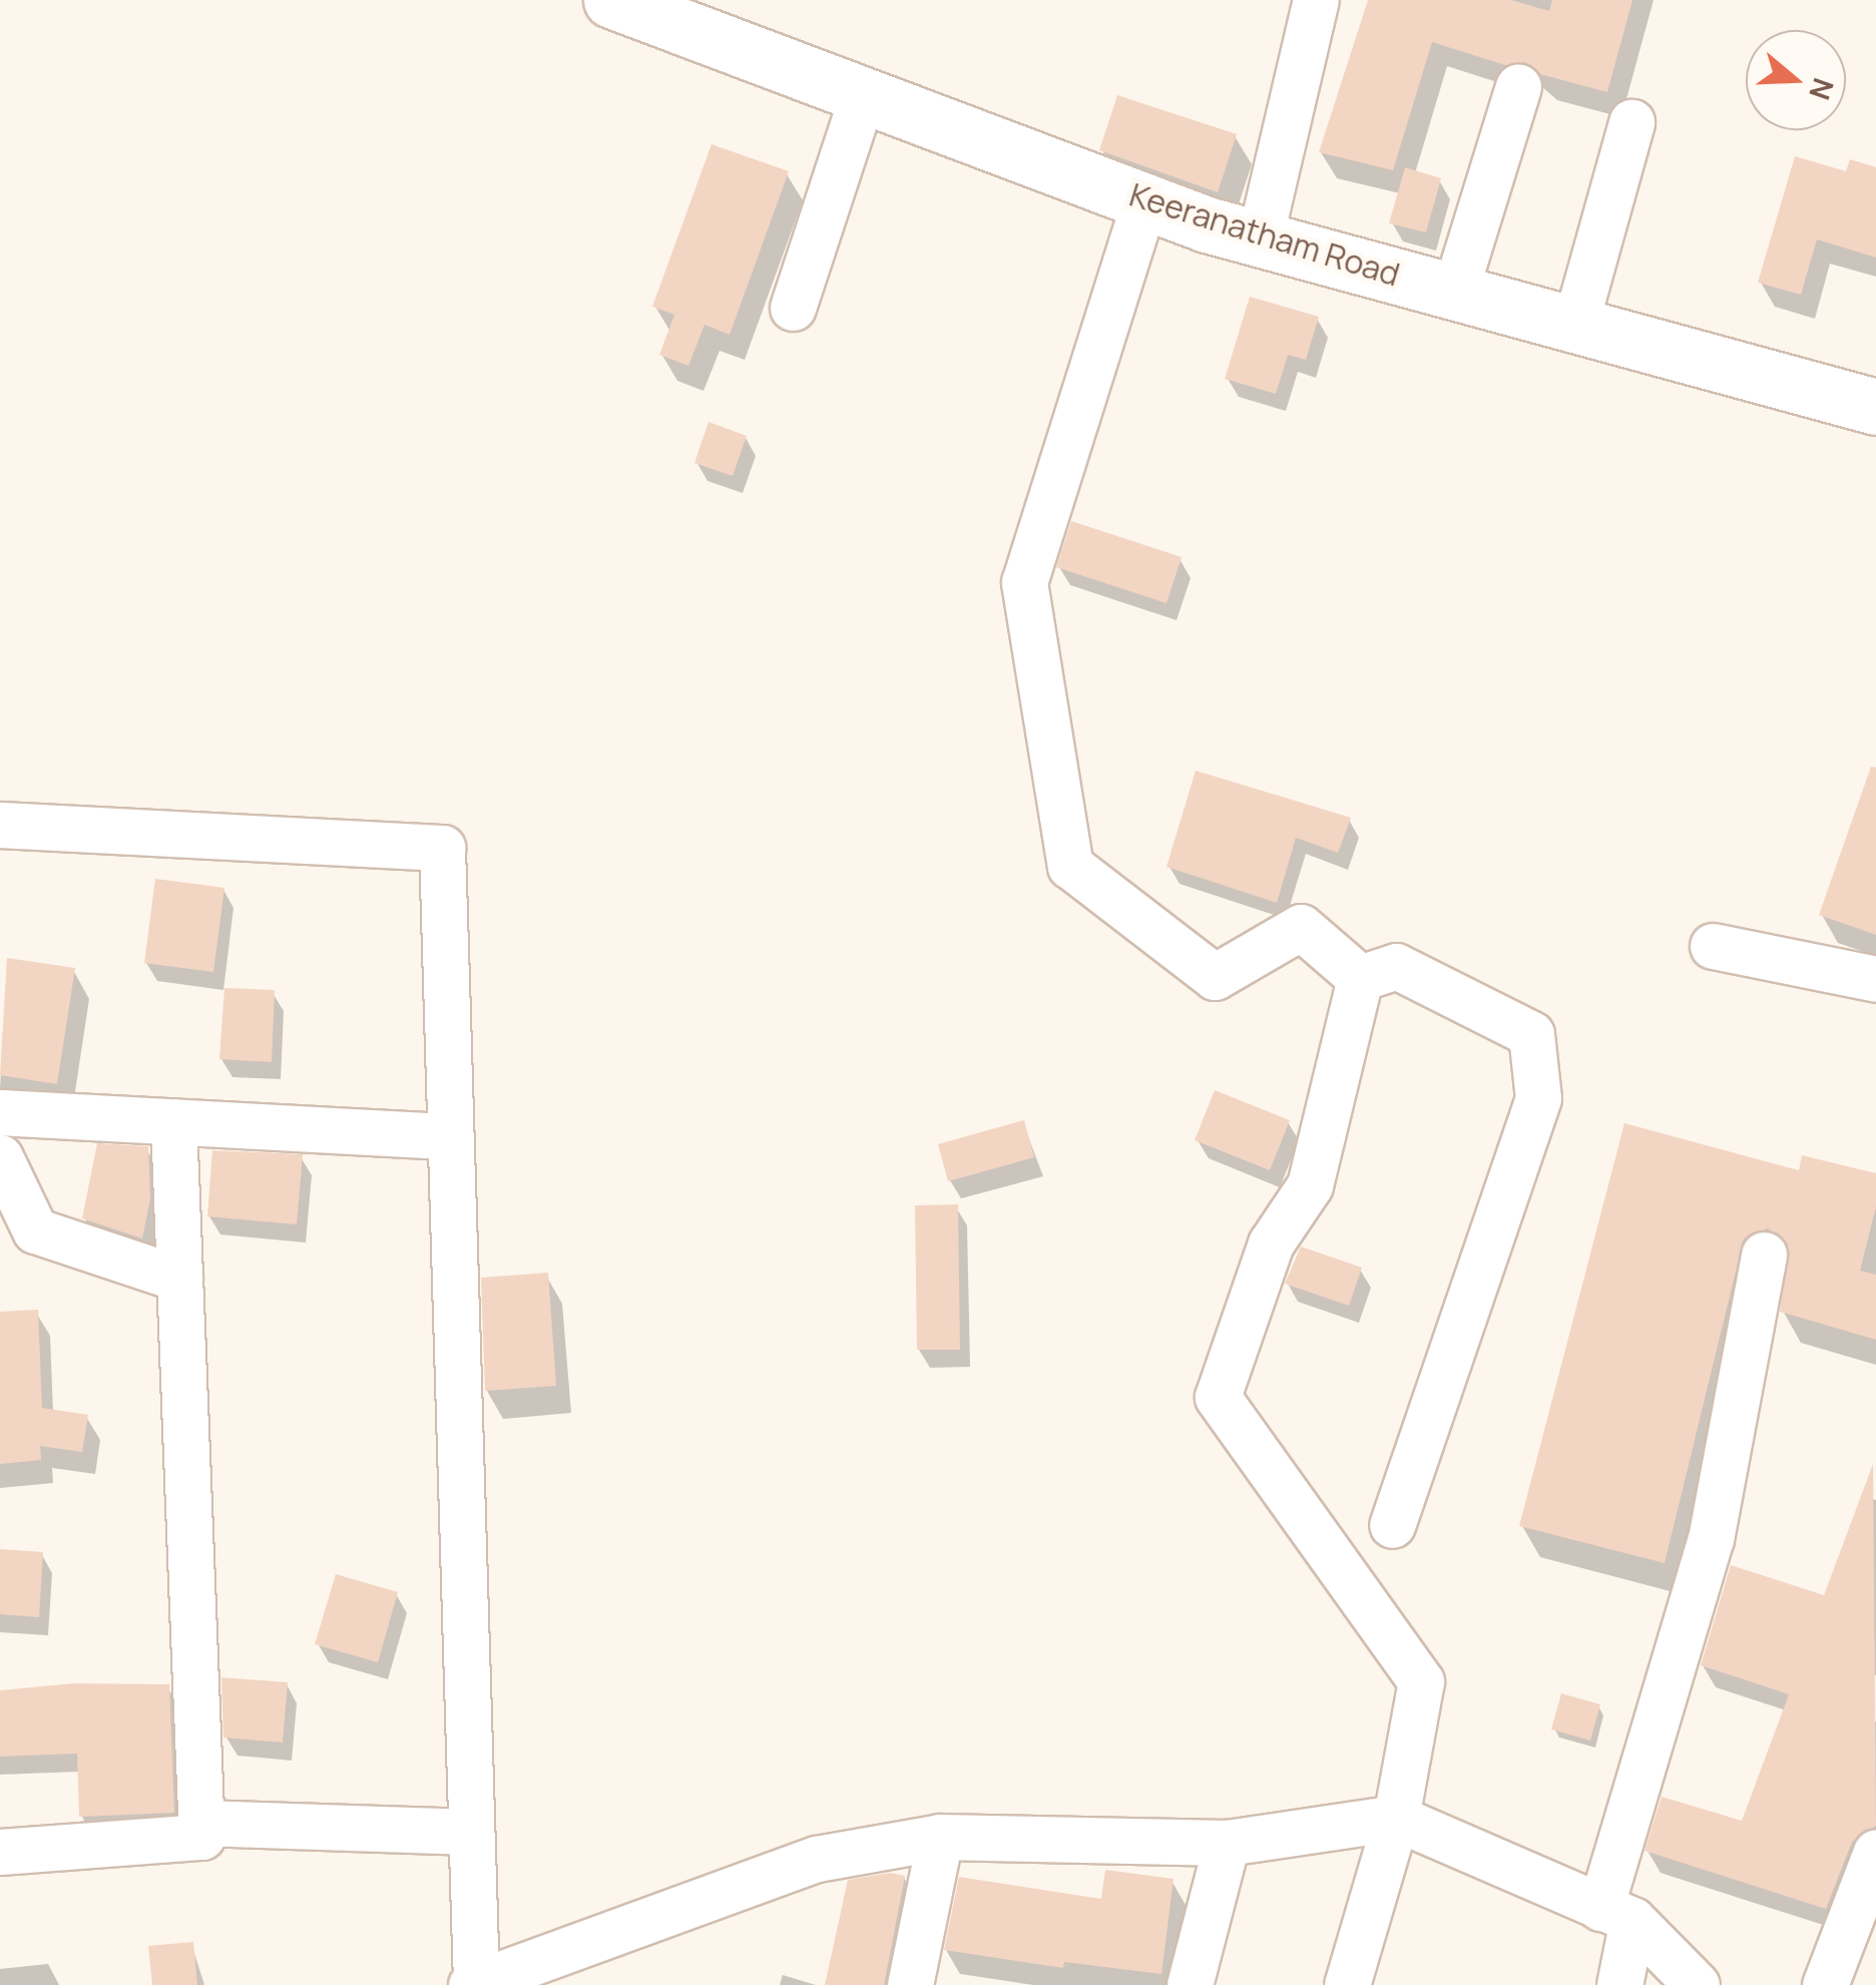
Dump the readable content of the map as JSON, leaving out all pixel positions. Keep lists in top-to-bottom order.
{
  "streets": {
    "street": ["Keeranatham Road"]
  },
  "north": "right"
}
